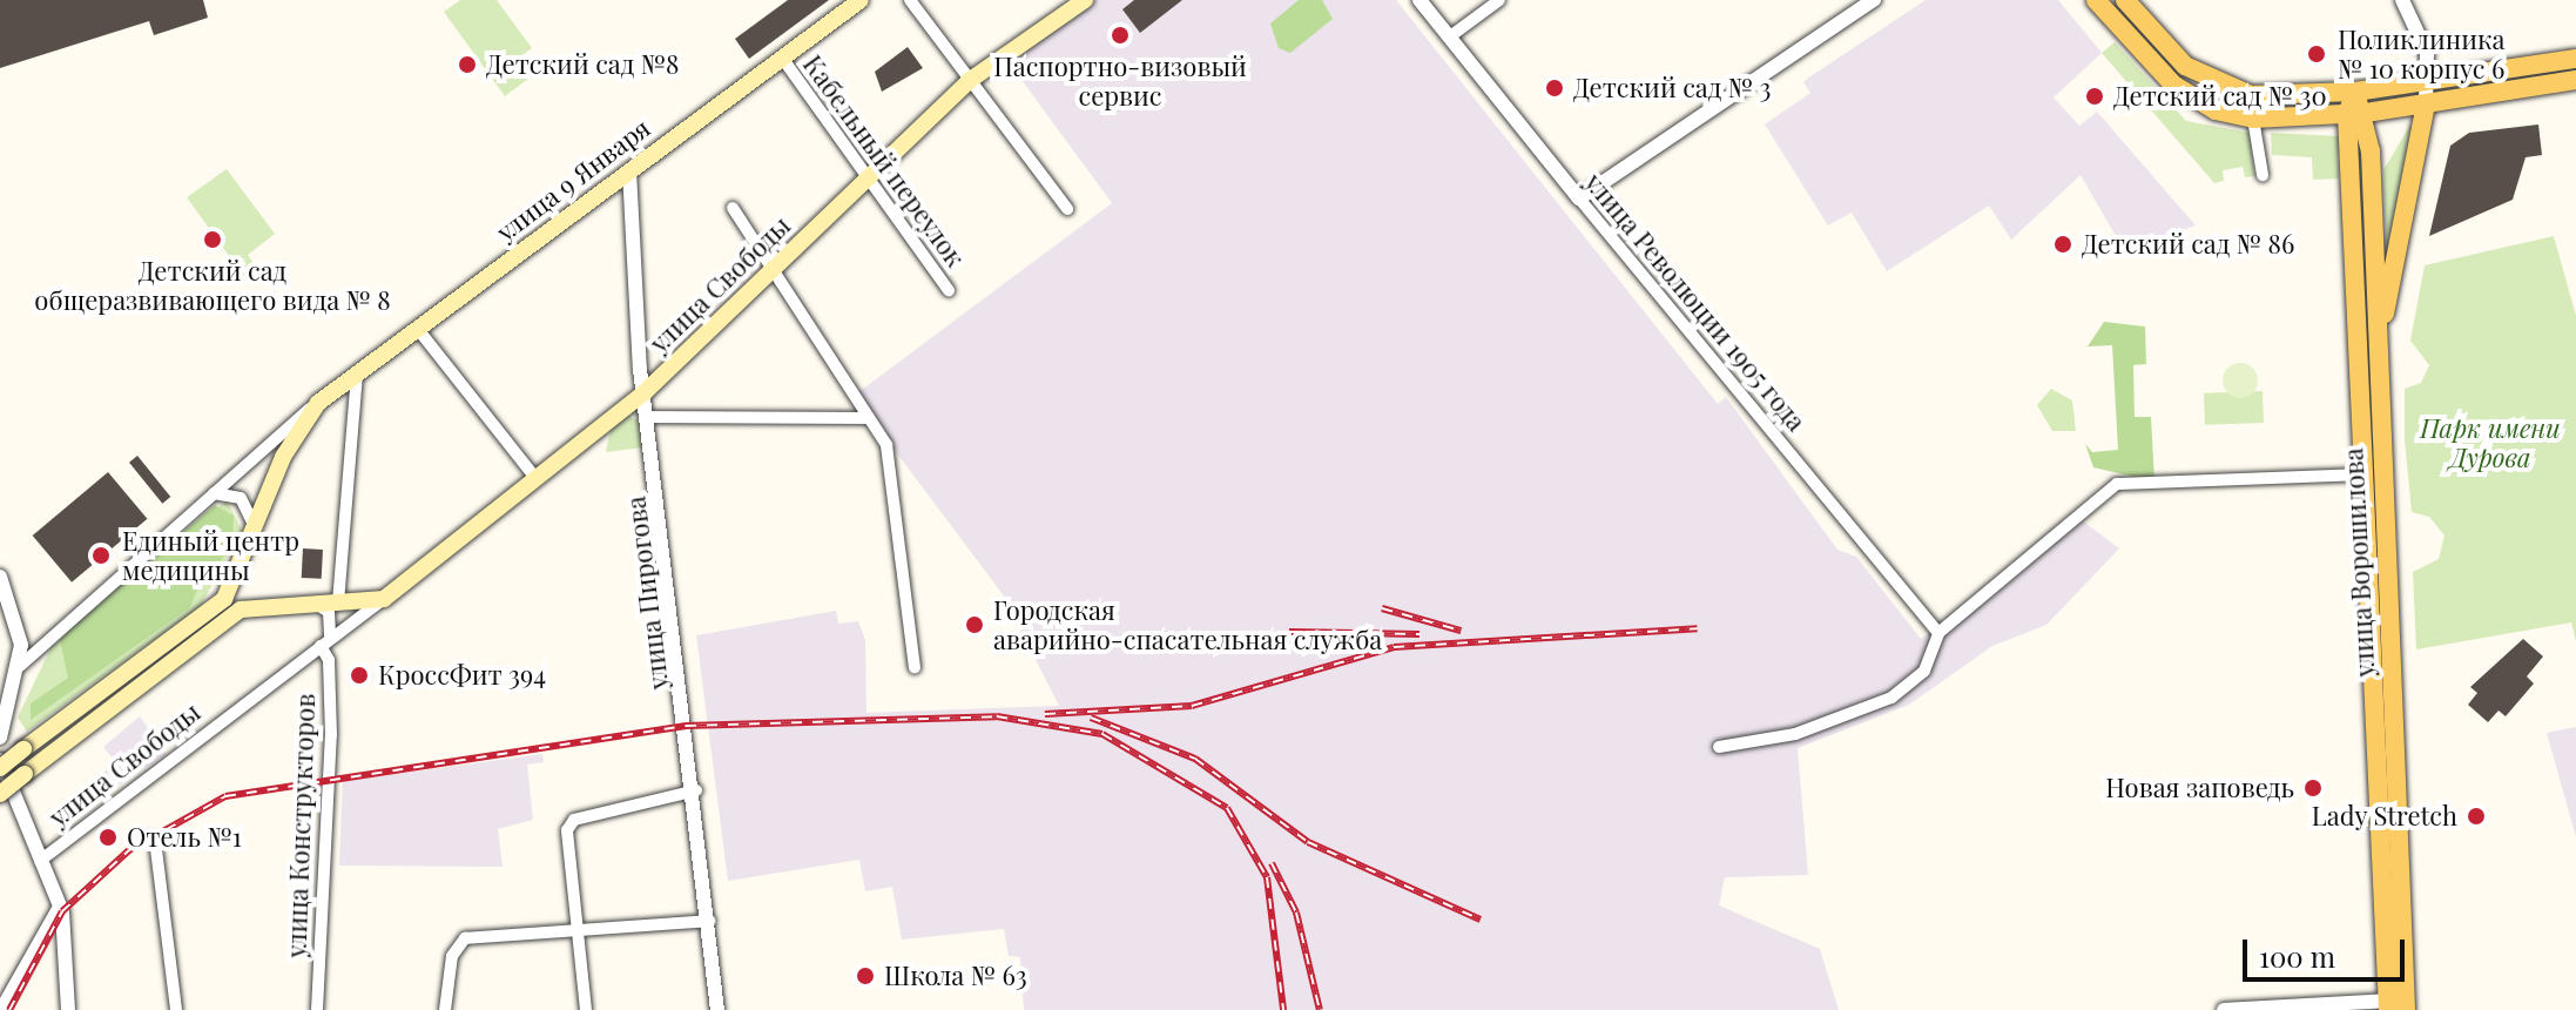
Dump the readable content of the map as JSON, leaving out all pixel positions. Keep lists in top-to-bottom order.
{
  "streets": {
    "main road": ["улица 9 Января", "улица Свободы", "улица Ворошилова"],
    "street": [
      "Кабельный переулок",
      "улица Революции 1905 года",
      "улица Пирогова",
      "улица Конструкторов"
    ]
  },
  "crossings": [
    ["Кабельный переулок", "улица 9 Января"],
    ["Кабельный переулок", "улица Свободы"],
    ["улица 9 Января", "улица Пирогова"],
    ["улица Свободы", "улица Пирогова"],
    ["улица Свободы", "улица Конструкторов"]
  ],
  "parks": ["Парк имени Дурова"],
  "places": [
    "Паспортно-визовый сервис",
    "Поликлиника № 10 корпус 6",
    "Детский сад №8",
    "Детский сад № 3",
    "Детский сад № 30",
    "Детский сад общеразвивающего вида № 8",
    "Детский сад № 86",
    "Единый центр медицины",
    "Городская аварийно-спасательная служба",
    "КроссФит 394",
    "Новая заповедь",
    "Lady Stretch",
    "Отель №1",
    "Школа № 63"
  ],
  "scale_bar": "100 m"
}
